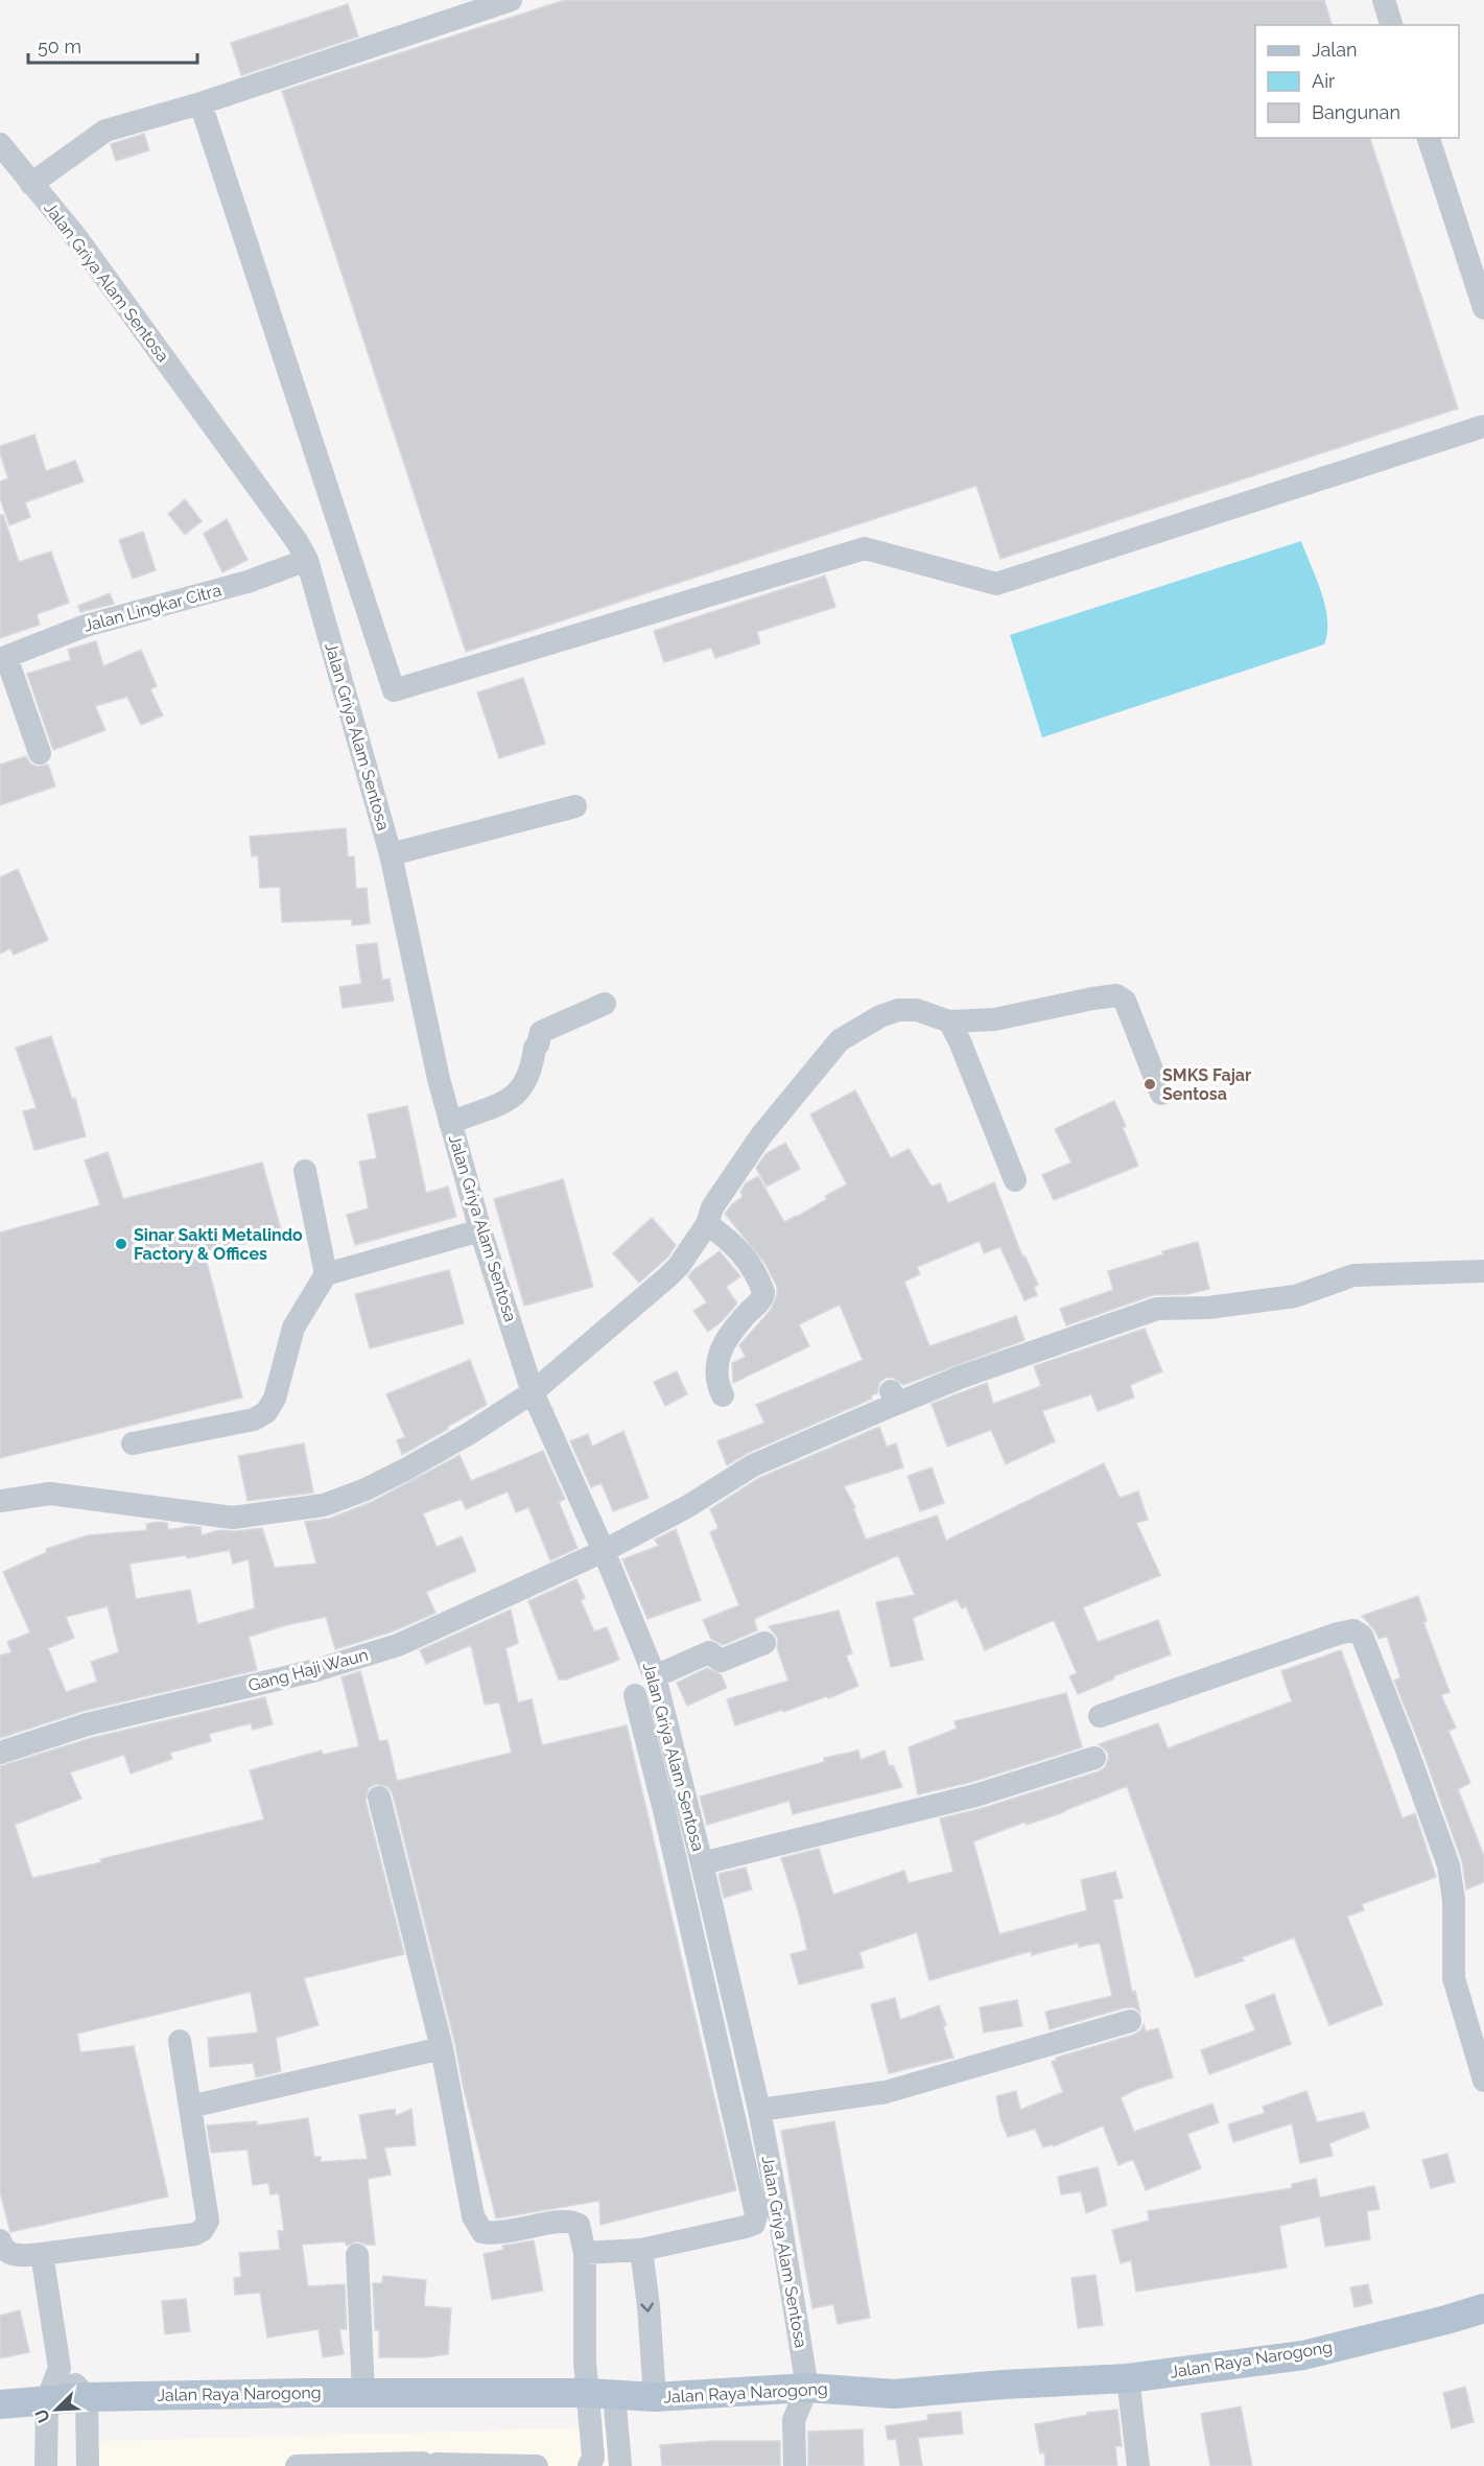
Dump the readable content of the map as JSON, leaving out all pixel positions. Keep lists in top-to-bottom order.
{
  "streets": {
    "main road": ["Jalan Raya Narogong"],
    "street": ["Jalan Griya Alam Sentosa", "Jalan Lingkar Citra", "Gang Haji Waun"]
  },
  "crossings": [
    ["Jalan Griya Alam Sentosa", "Jalan Lingkar Citra"],
    ["Jalan Griya Alam Sentosa", "Gang Haji Waun"],
    ["Jalan Griya Alam Sentosa", "Jalan Raya Narogong"]
  ],
  "places": ["SMKS Fajar Sentosa", "Sinar Sakti Metalindo Factory & Offices"],
  "legend": ["Jalan", "Air", "Bangunan"],
  "scale_bar": "50 m",
  "north": "bottom left"
}
